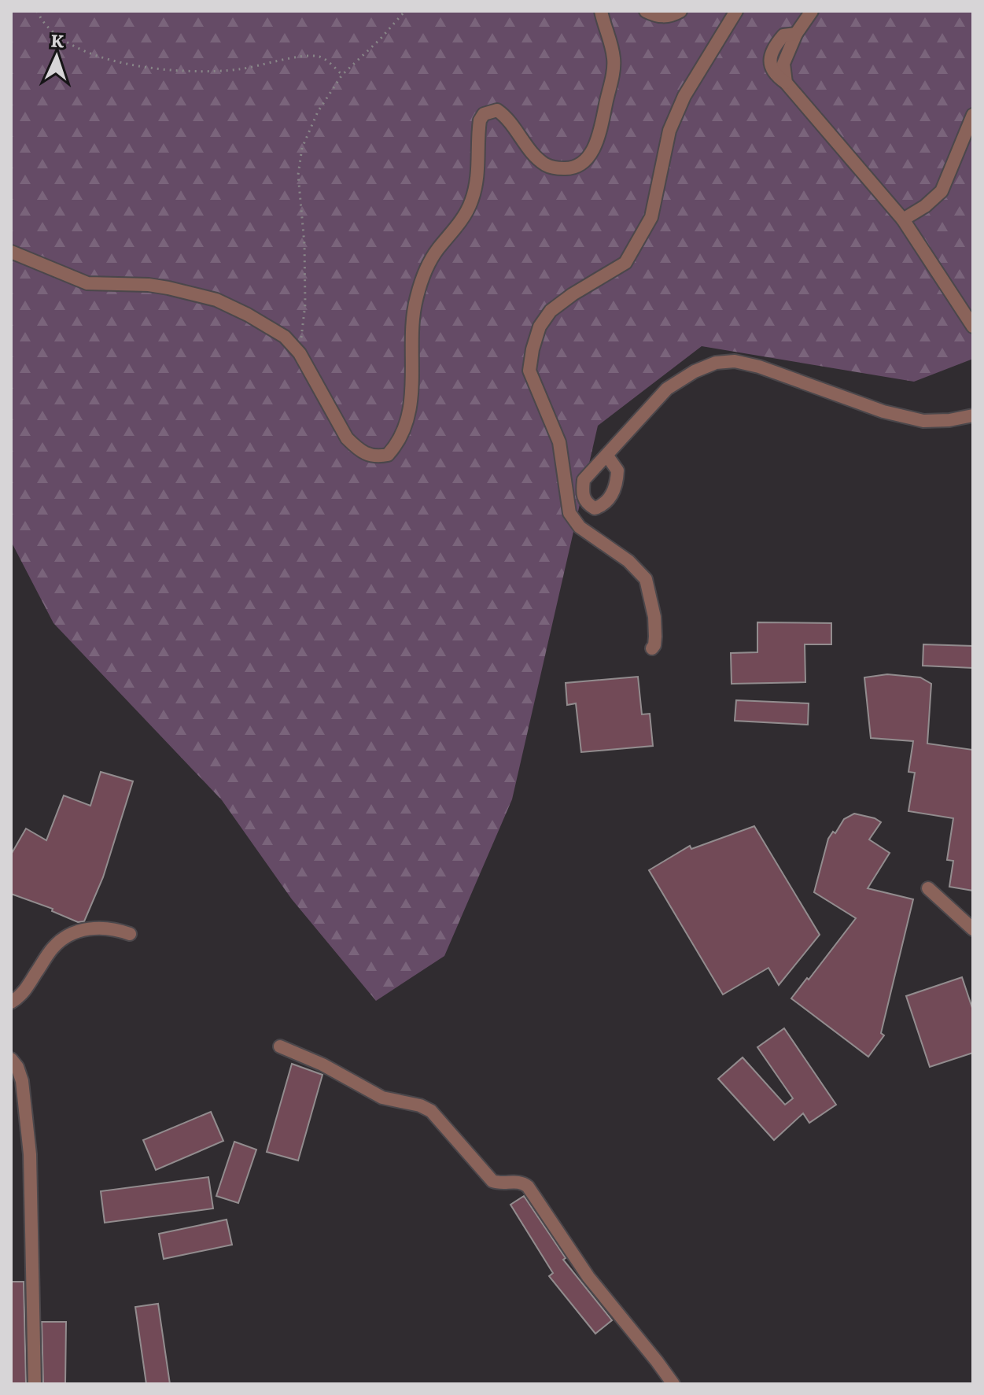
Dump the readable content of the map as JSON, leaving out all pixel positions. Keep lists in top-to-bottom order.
{
  "north": "top"
}
